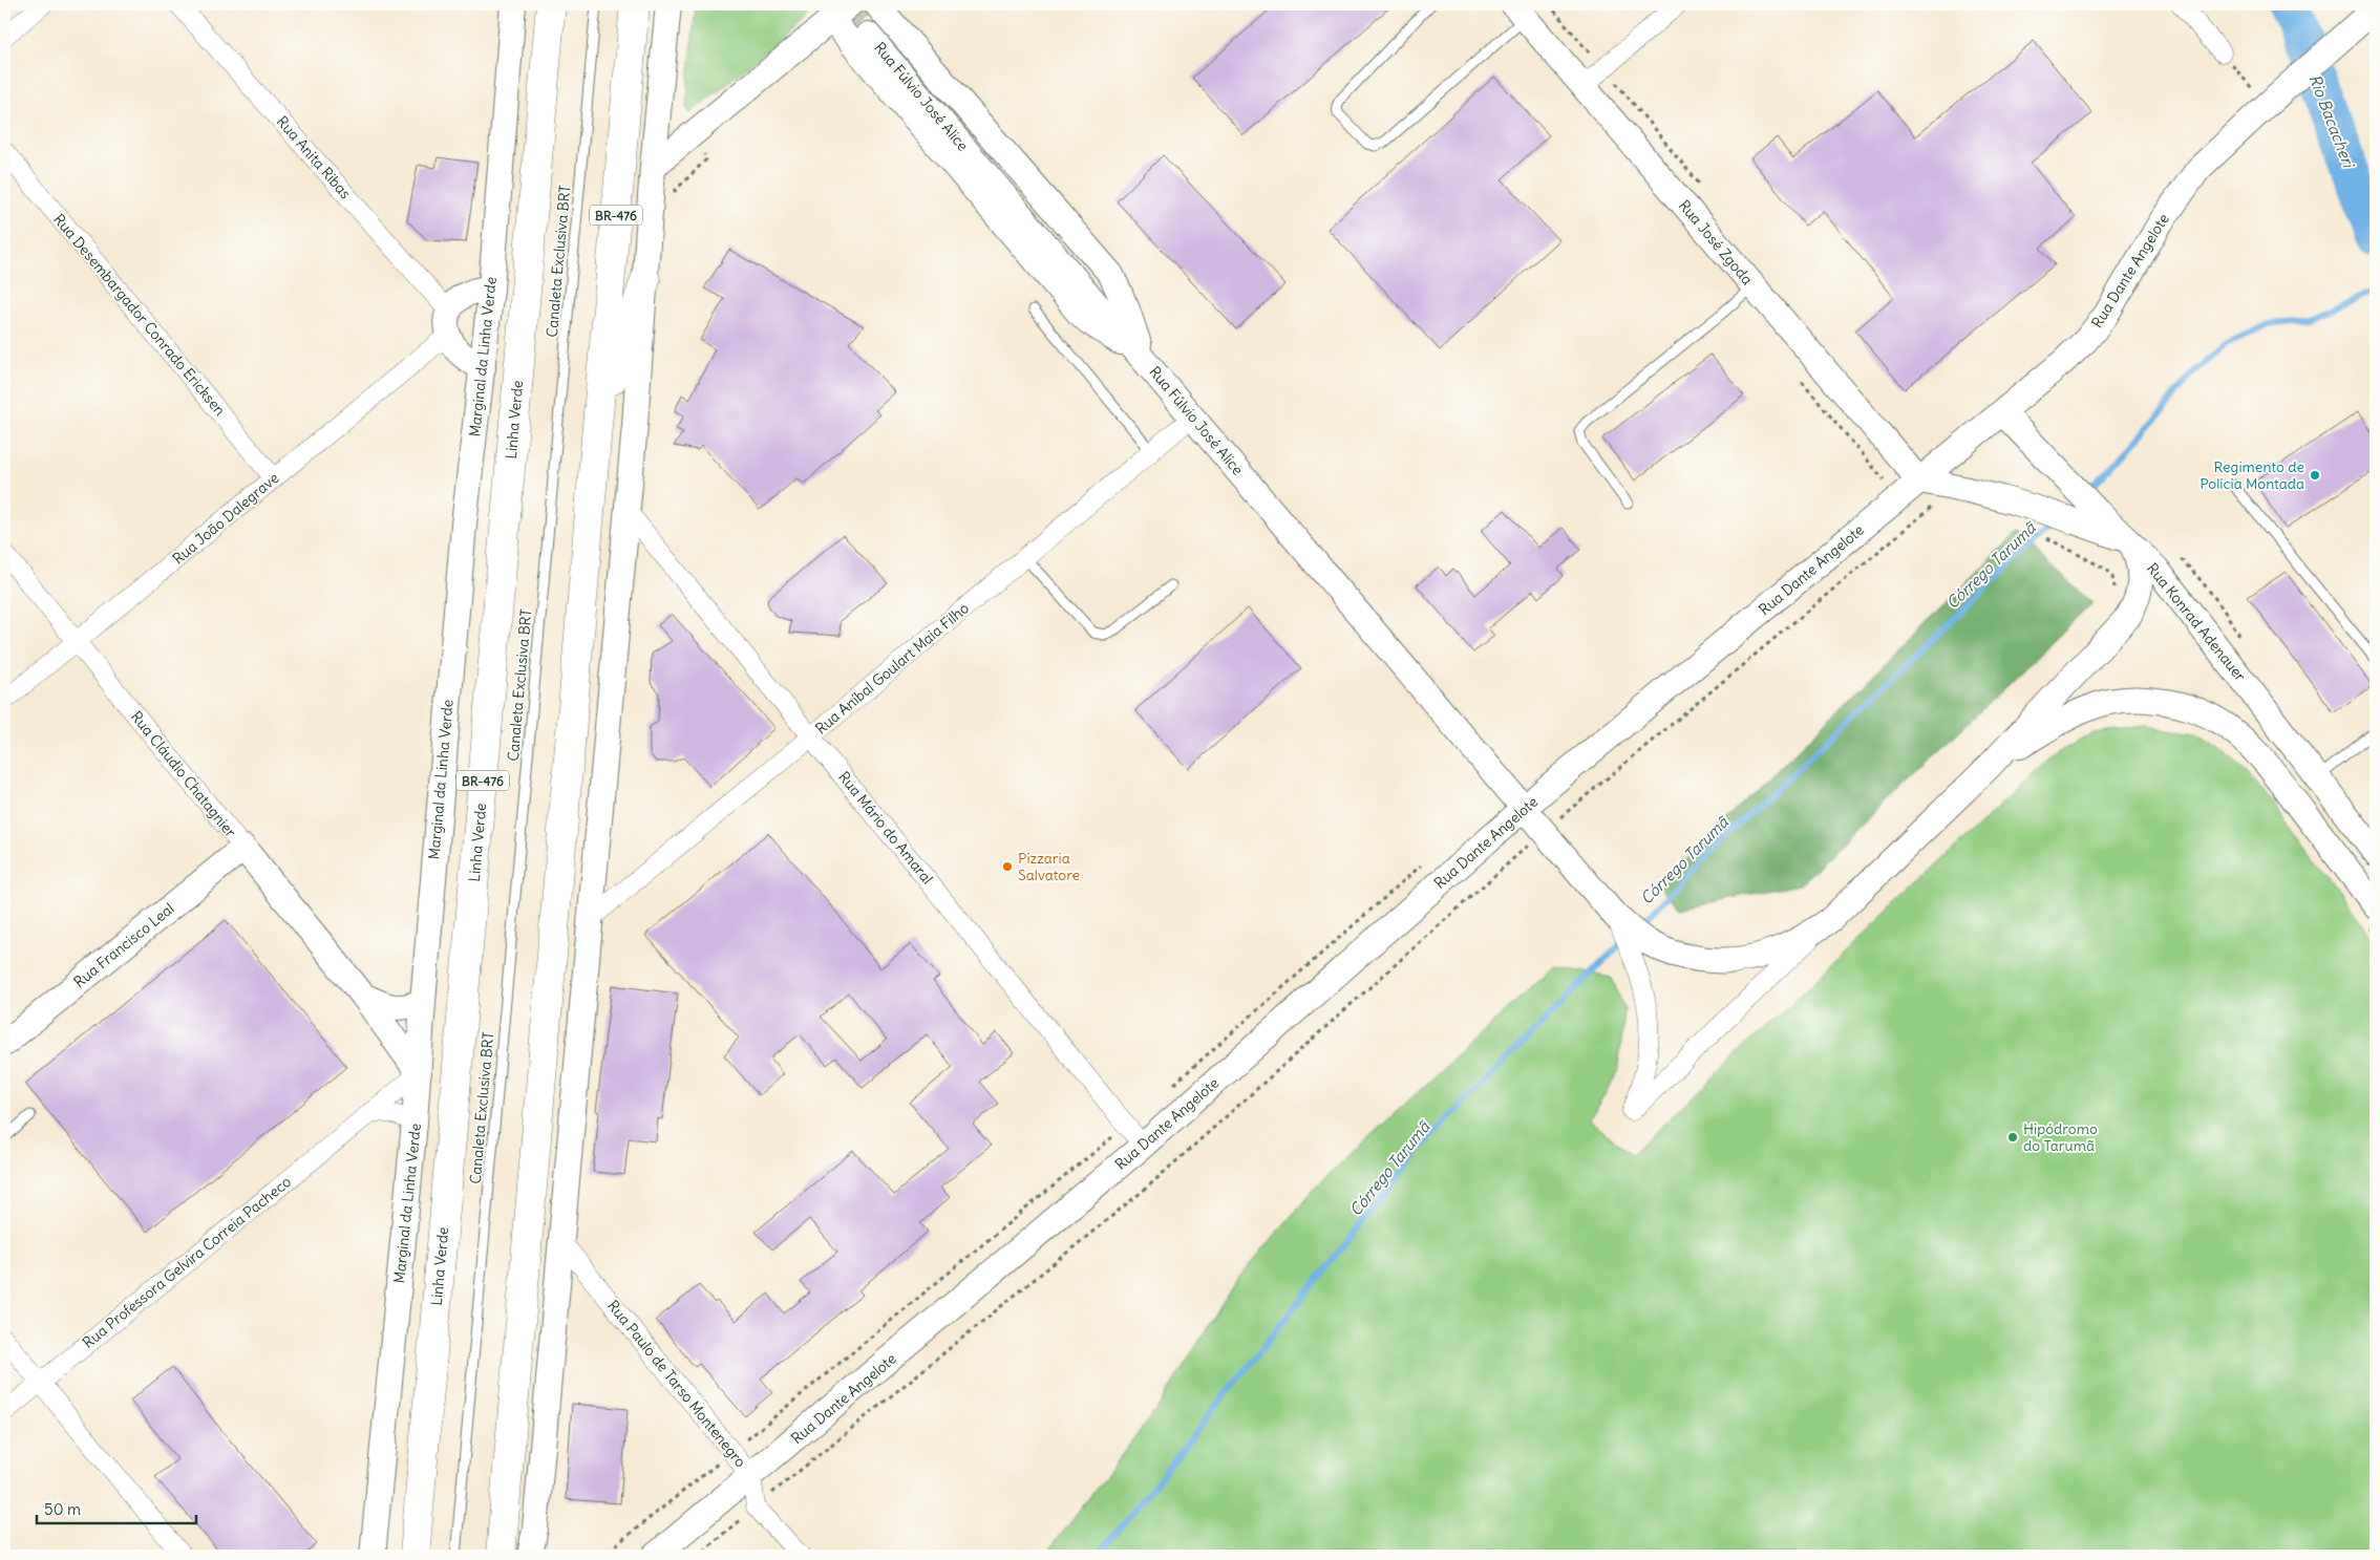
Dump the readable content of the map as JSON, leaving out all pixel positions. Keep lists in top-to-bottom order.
{
  "streets": {
    "highway": ["BR-476", "Linha Verde"],
    "main road": [
      "Rua Fúlvio José Alice",
      "Rua José Zgoda",
      "Rua Dante Angelote",
      "Marginal da Linha Verde",
      "Rua Konrad Adenauer",
      "Rua Cláudio Chatagnier",
      "Rua Francisco Leal"
    ],
    "street": [
      "Rua Anita Ribas",
      "Rua Desembargador Conrado Ericksen",
      "Rua João Dalegrave",
      "Rua Aníbal Goulart Maia Filho",
      "Rua Mário do Amaral",
      "Rua Professora Gelvira Correia Pacheco",
      "Rua Paulo de Tarso Montenegro"
    ],
    "lane": ["Canaleta Exclusiva BRT"]
  },
  "crossings": [
    ["Rua Fúlvio José Alice", "Rua Dante Angelote"],
    ["Rua Fúlvio José Alice", "Rua Aníbal Goulart Maia Filho"],
    ["Rua Anita Ribas", "Rua João Dalegrave"],
    ["Rua José Zgoda", "Rua Dante Angelote"],
    ["Rua José Zgoda", "Rua Konrad Adenauer"],
    ["Rua Dante Angelote", "Rua Konrad Adenauer"],
    ["Rua Dante Angelote", "Rua Mário do Amaral"],
    ["Rua Dante Angelote", "Rua Paulo de Tarso Montenegro"],
    ["Rua Desembargador Conrado Ericksen", "Rua João Dalegrave"],
    ["Marginal da Linha Verde", "Rua Cláudio Chatagnier"],
    ["Marginal da Linha Verde", "Rua Professora Gelvira Correia Pacheco"],
    ["Rua João Dalegrave", "Rua Cláudio Chatagnier"],
    ["Rua Aníbal Goulart Maia Filho", "Rua Mário do Amaral"],
    ["Rua Cláudio Chatagnier", "Rua Francisco Leal"],
    ["Rua Cláudio Chatagnier", "Rua Professora Gelvira Correia Pacheco"]
  ],
  "water": ["Rio Bacacheri", "Córrego Tarumã"],
  "places": ["Regimento de Polícia Montada", "Pizzaria Salvatore", "Hipódromo do Tarumã"],
  "scale_bar": "50 m"
}
